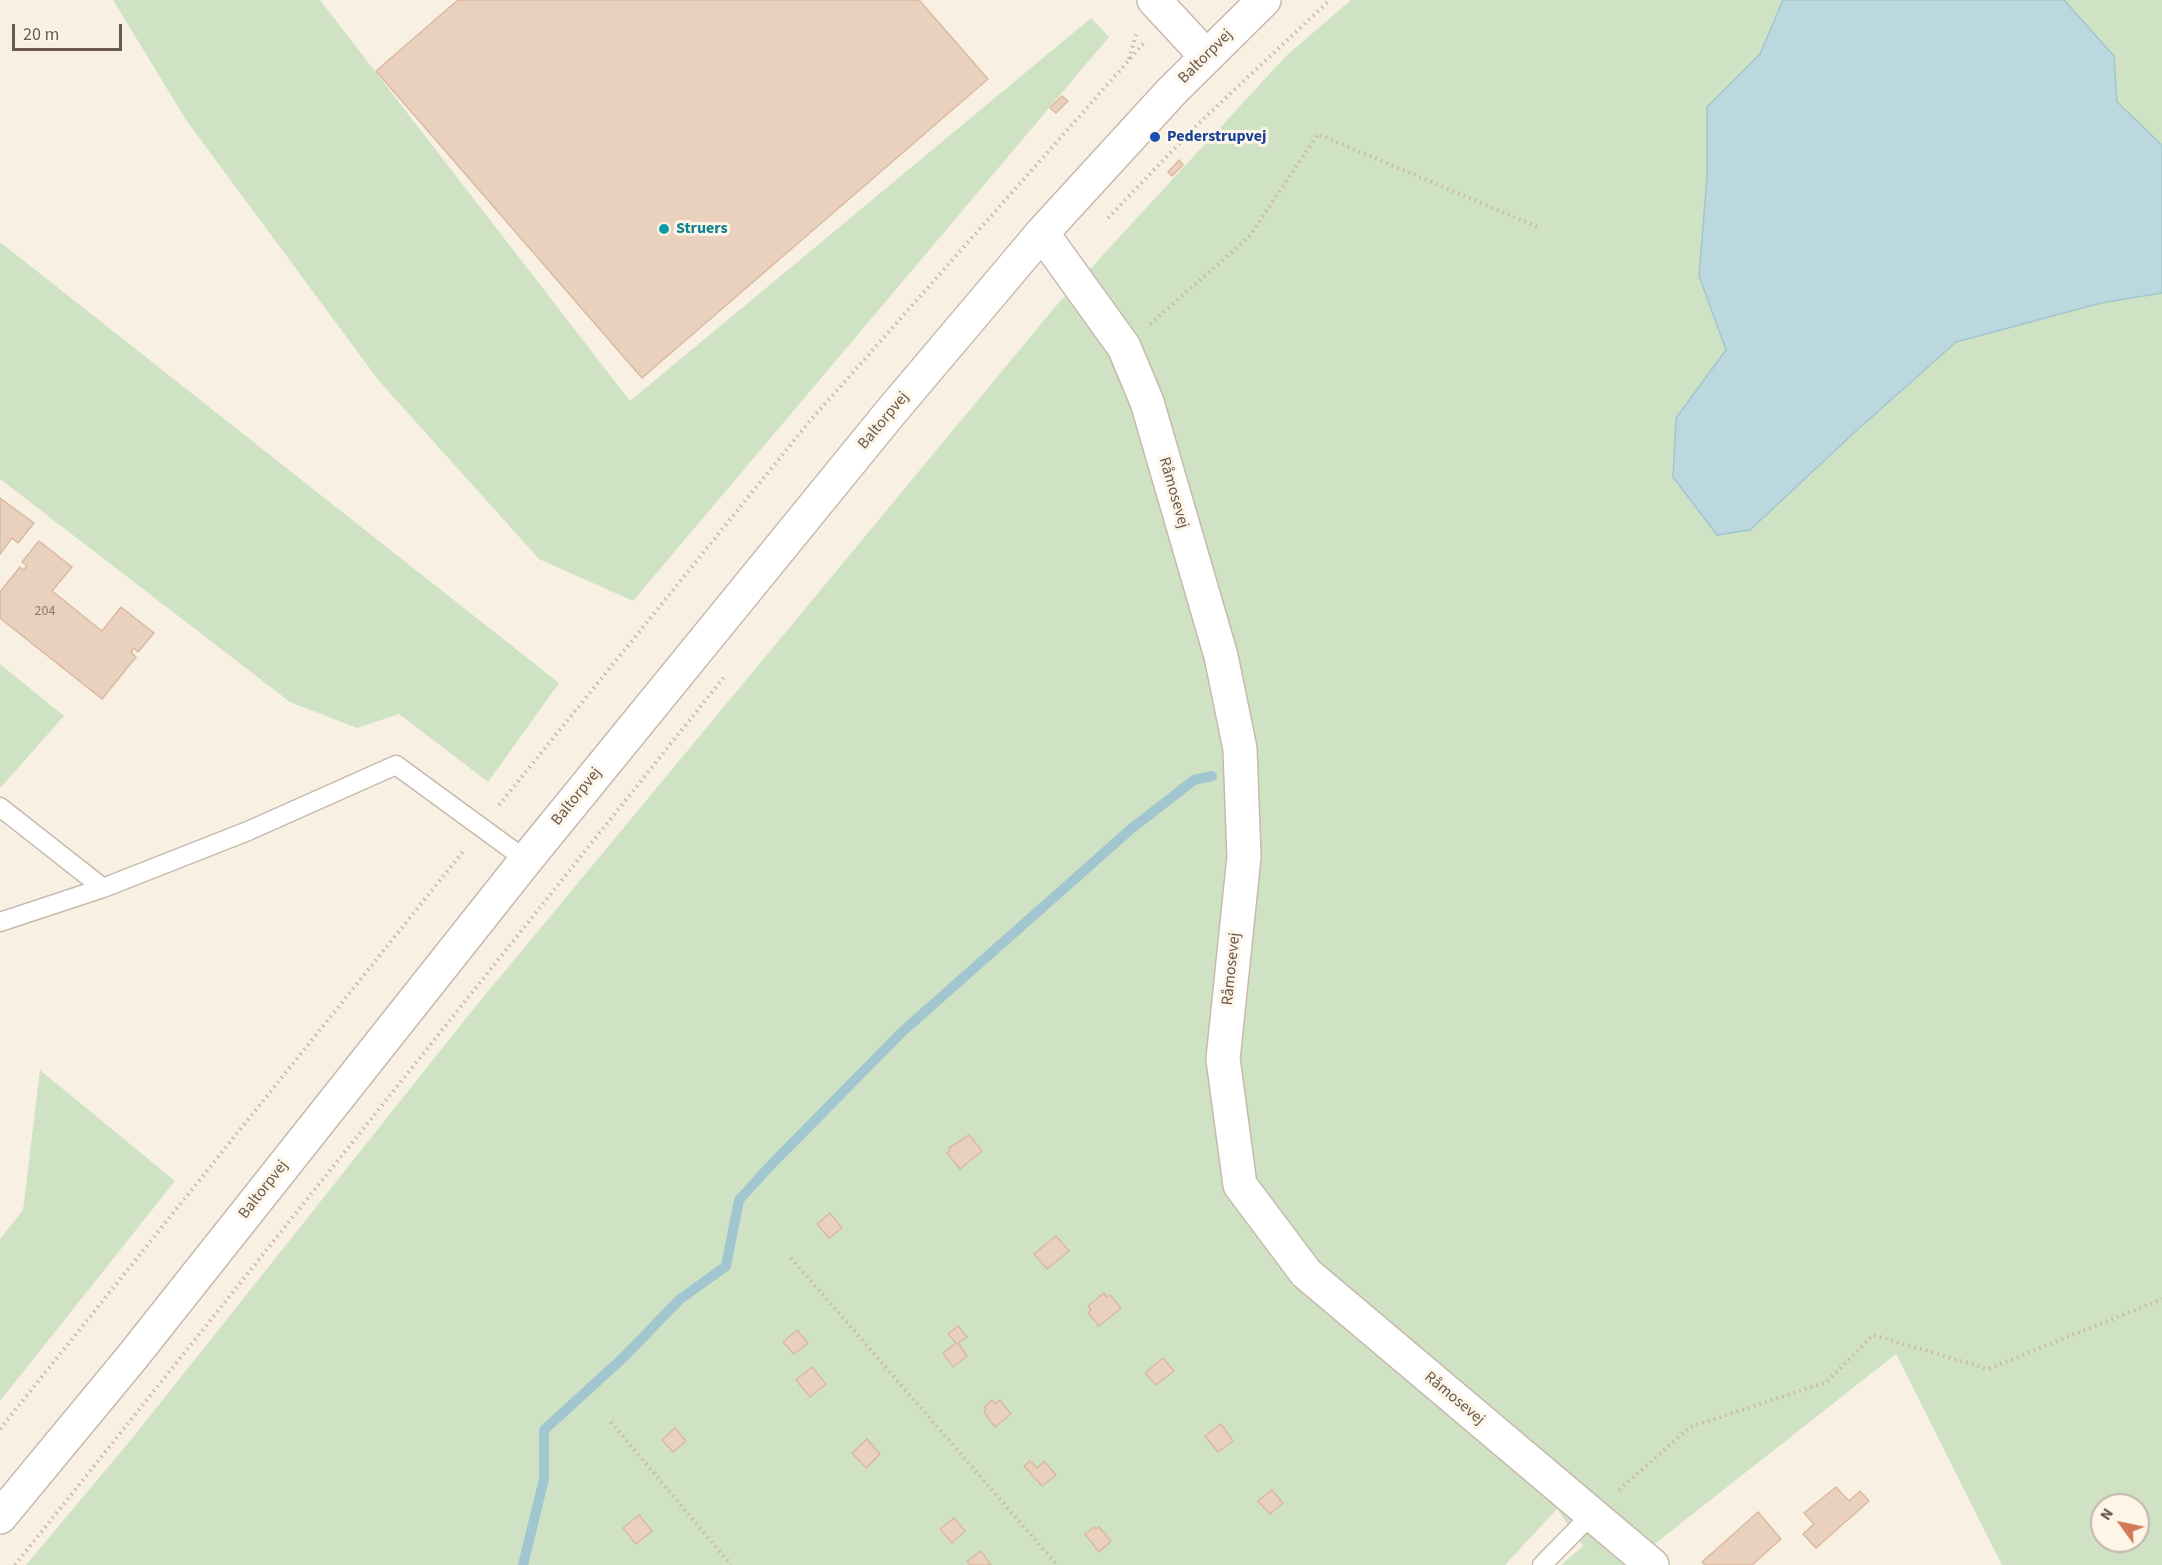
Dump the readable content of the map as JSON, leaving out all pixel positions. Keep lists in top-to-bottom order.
{
  "streets": {
    "street": ["Baltorpvej", "Råmosevej"]
  },
  "crossings": [
    ["Baltorpvej", "Råmosevej"]
  ],
  "places": ["Pederstrupvej", "Struers"],
  "house_numbers": ["204"],
  "scale_bar": "20 m",
  "north": "top left"
}
